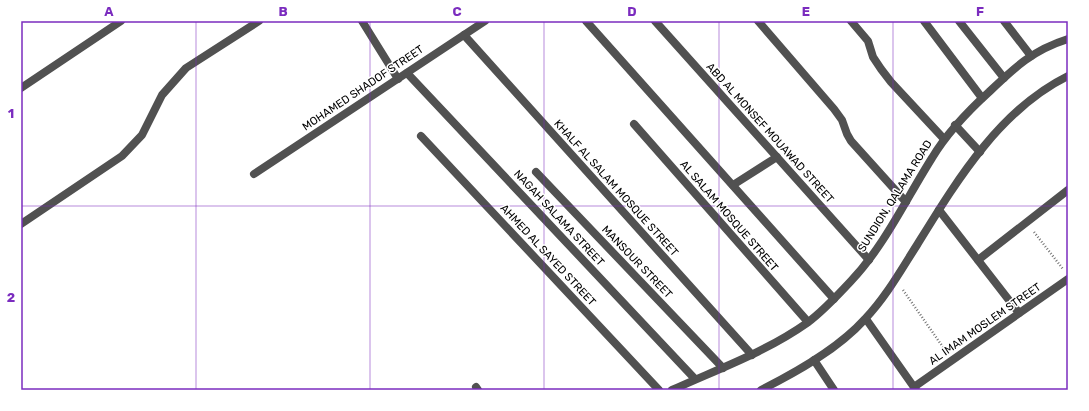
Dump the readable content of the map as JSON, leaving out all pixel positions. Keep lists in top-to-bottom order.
{
  "streets": {
    "street": [
      "MOHAMED SHADOF STREET",
      "ABD AL MONSEF MOUAWAD STREET",
      "KHALF AL SALAM MOSQUE STREET",
      "SUNDION, QALAMA ROAD",
      "AL SALAM MOSQUE STREET",
      "NAGAH SALAMA STREET",
      "AHMED AL SAYED STREET",
      "MANSOUR STREET",
      "AL IMAM MOSLEM STREET"
    ]
  },
  "crossings": [
    ["MOHAMED SHADOF STREET", "KHALF AL SALAM MOSQUE STREET"],
    ["MOHAMED SHADOF STREET", "NAGAH SALAMA STREET"],
    ["ABD AL MONSEF MOUAWAD STREET", "SUNDION, QALAMA ROAD"],
    ["KHALF AL SALAM MOSQUE STREET", "SUNDION, QALAMA ROAD"],
    ["SUNDION, QALAMA ROAD", "AL SALAM MOSQUE STREET"],
    ["SUNDION, QALAMA ROAD", "NAGAH SALAMA STREET"],
    ["SUNDION, QALAMA ROAD", "MANSOUR STREET"]
  ],
  "grid": {
    "columns": [
      "A",
      "B",
      "C",
      "D",
      "E",
      "F"
    ],
    "rows": ["1", "2"]
  }
}
